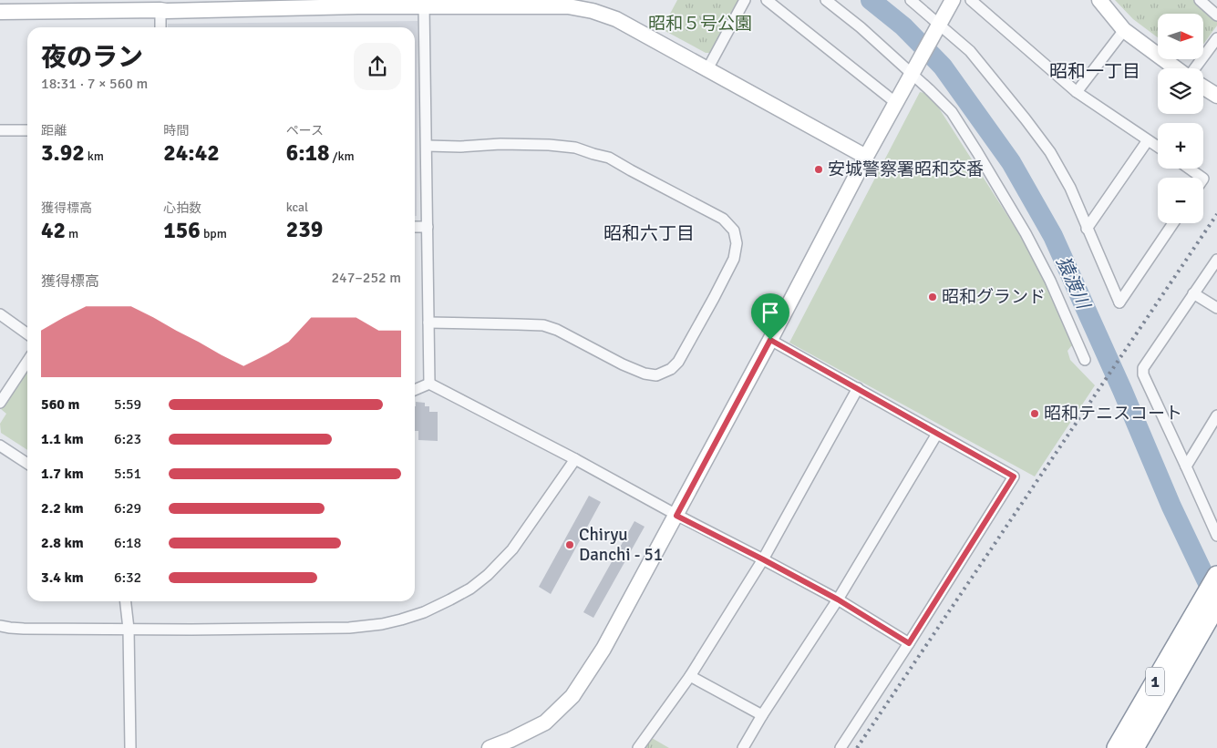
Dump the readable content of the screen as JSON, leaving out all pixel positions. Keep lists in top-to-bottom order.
{
  "streets": {
    "highway": ["1"]
  },
  "districts": ["昭和一丁目", "昭和六丁目"],
  "water": ["猿渡川"],
  "parks": ["昭和５号公園"],
  "places": [
    "安城警察署昭和交番",
    "昭和グランド",
    "昭和テニスコート",
    "Chiryu Danchi - 51"
  ],
  "north": "right",
  "page": {
    "map_buttons": ["+", "−"],
    "heading": ["夜のラン", "18:31 · 7 × 560 m"],
    "stats": [
      ["距離", "3.92 km"],
      ["時間", "24:42"],
      ["ペース", "6:18 /km"],
      ["獲得標高", "42 m"],
      ["心拍数", "156 bpm"],
      ["kcal", "239"]
    ],
    "chart": ["獲得標高", "247–252 m"],
    "list": [
      {
        "name": "560 m",
        "note": "5:59"
      },
      {
        "name": "1.1 km",
        "note": "6:23"
      },
      {
        "name": "1.7 km",
        "note": "5:51"
      },
      {
        "name": "2.2 km",
        "note": "6:29"
      },
      {
        "name": "2.8 km",
        "note": "6:18"
      },
      {
        "name": "3.4 km",
        "note": "6:32"
      }
    ]
  }
}
